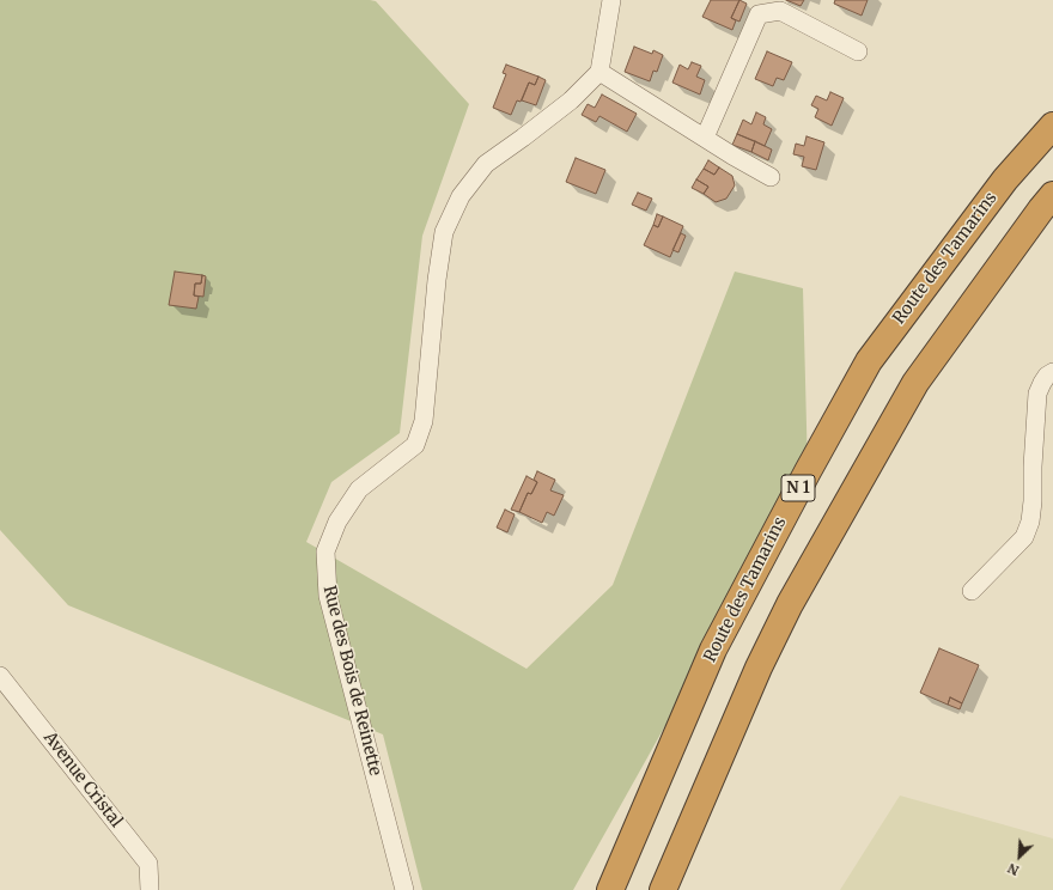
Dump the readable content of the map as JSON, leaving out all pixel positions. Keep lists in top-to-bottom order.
{
  "streets": {
    "highway": ["Route des Tamarins", "N 1"],
    "street": ["Rue des Bois de Reinette", "Avenue Cristal"]
  },
  "north": "bottom left"
}
